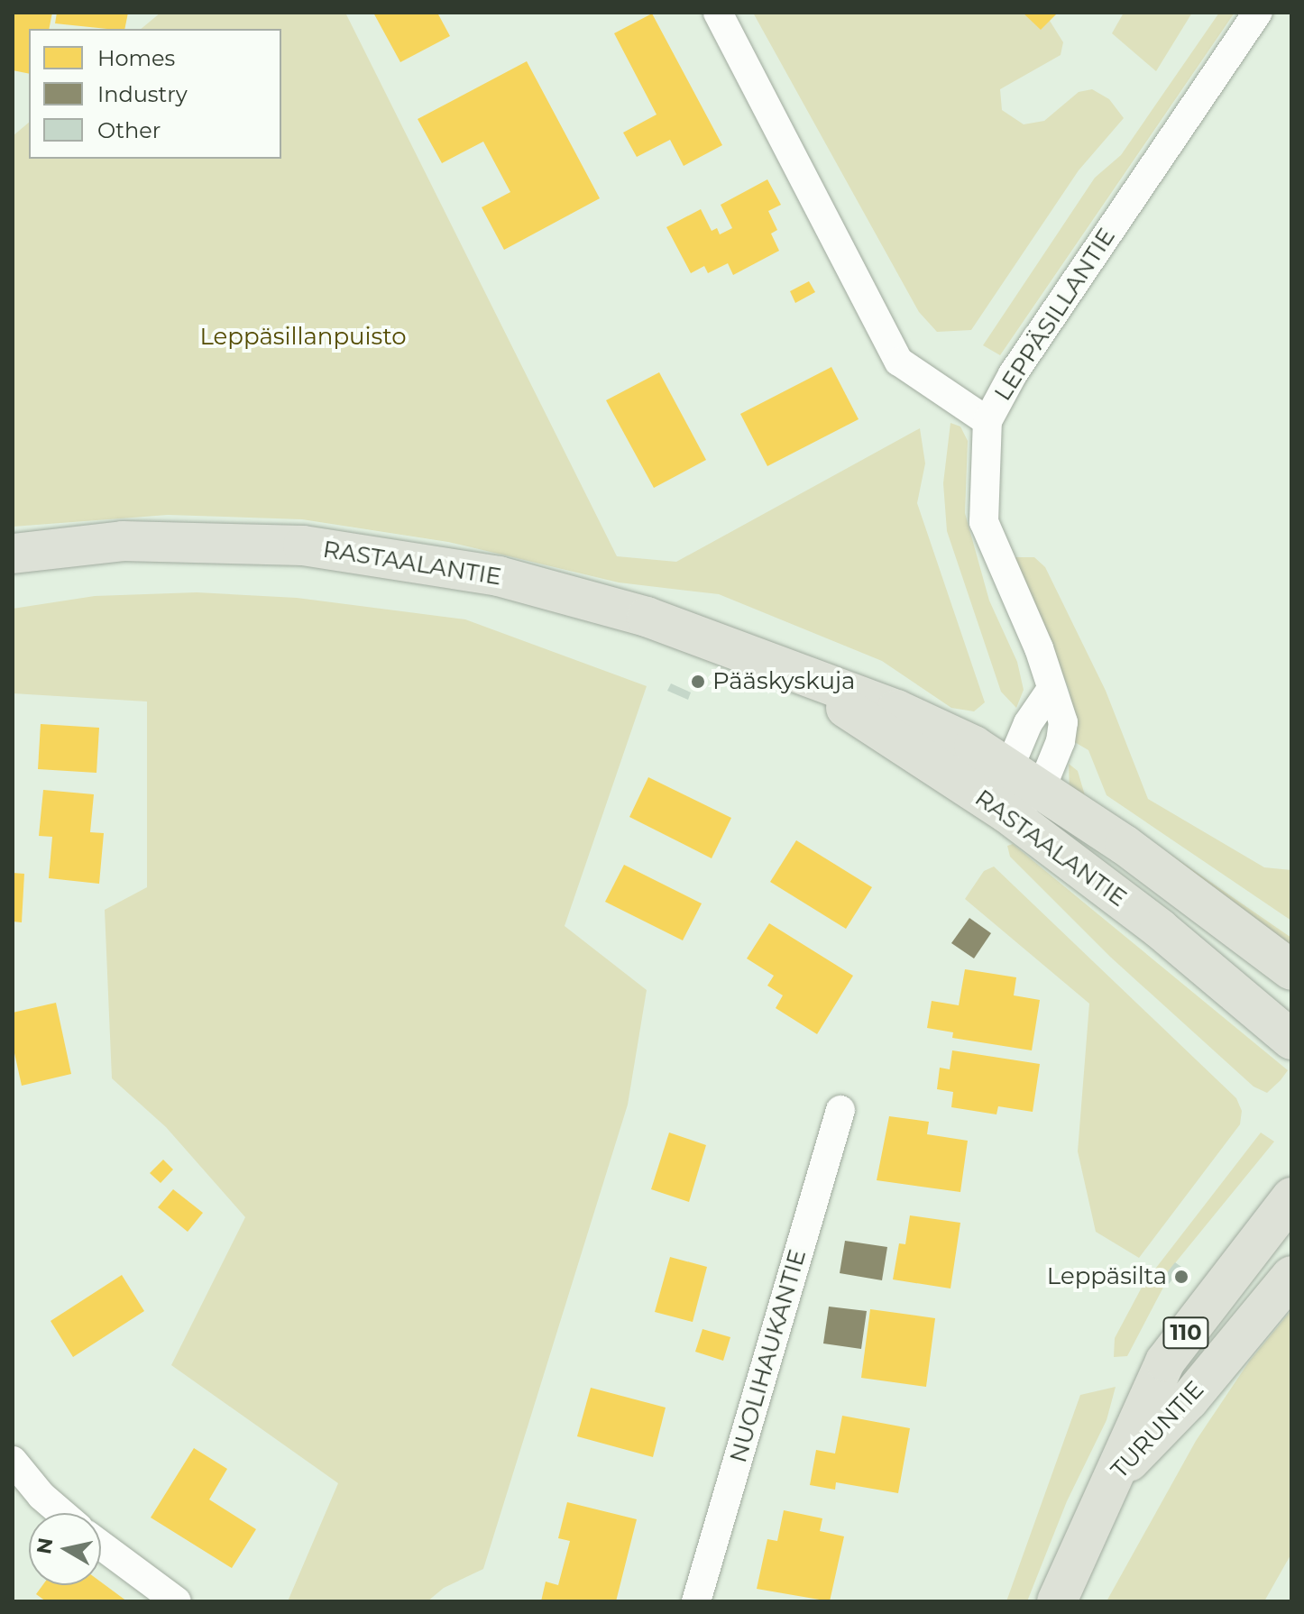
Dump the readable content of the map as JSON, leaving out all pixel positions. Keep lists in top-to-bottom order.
{
  "streets": {
    "main road": ["RASTAALANTIE", "110", "TURUNTIE"],
    "street": ["LEPPÄSILLANTIE", "NUOLIHAUKANTIE"]
  },
  "crossings": [
    ["LEPPÄSILLANTIE", "RASTAALANTIE"]
  ],
  "parks": ["Leppäsillanpuisto"],
  "places": ["Pääskyskuja", "Leppäsilta"],
  "legend": ["Homes", "Industry", "Other"],
  "north": "left"
}
